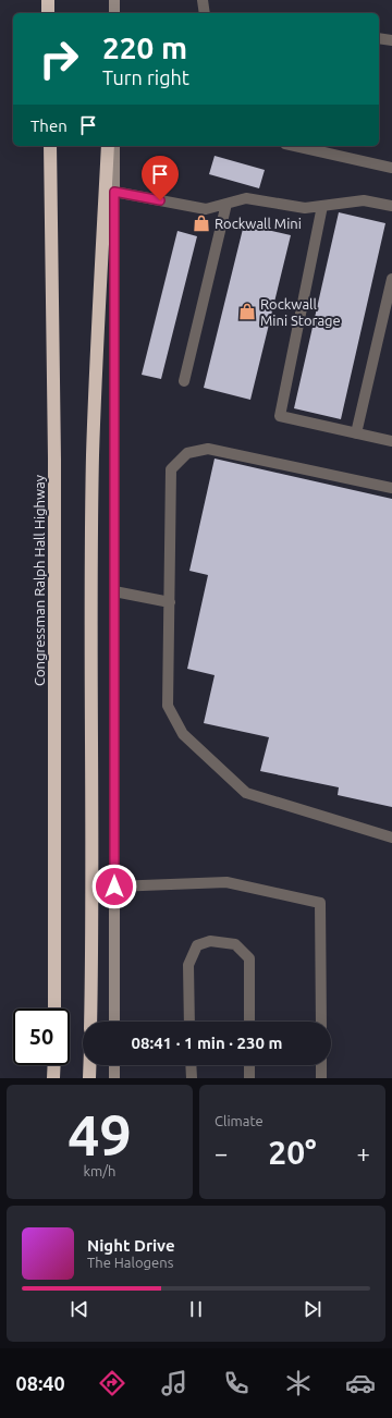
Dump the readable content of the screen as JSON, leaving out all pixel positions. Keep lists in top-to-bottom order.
{
  "streets": {
    "highway": ["Congressman Ralph Hall Highway"]
  },
  "places": {
    "shop": ["Rockwall Mini", "Rockwall Mini Storage"]
  },
  "page": {
    "turn": ["220 m", "Turn right"],
    "then": "Then",
    "limit": "50",
    "trip": "08:41 · 1 min · 230 m",
    "tile": [
      ["49", "km/h"],
      "Climate"
    ],
    "heat": ["−", "20°", "+"],
    "song": ["Night Drive", "The Halogens"],
    "tabs": "08:40"
  }
}
